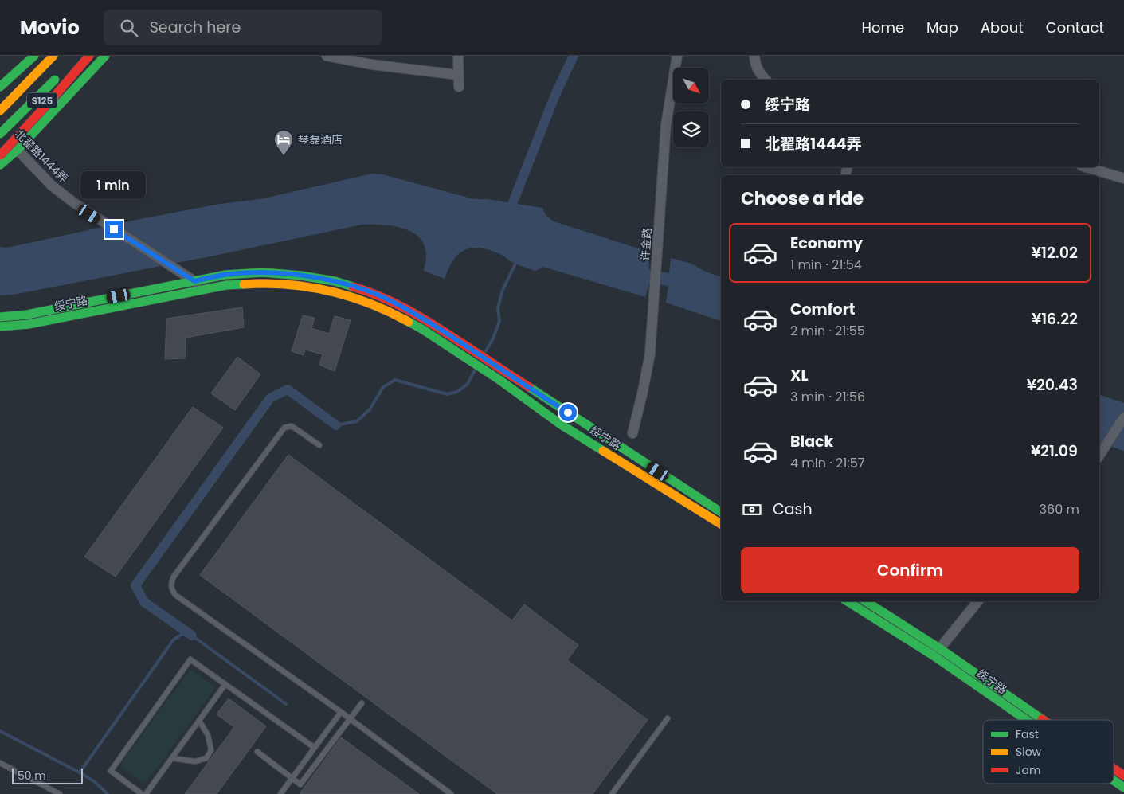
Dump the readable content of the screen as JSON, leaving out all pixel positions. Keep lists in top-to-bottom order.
{
  "streets": {
    "main road": ["S125", "绥宁路"],
    "street": ["北翟路1444弄", "许金路"]
  },
  "crossings": [
    ["S125", "北翟路1444弄"],
    ["北翟路1444弄", "绥宁路"]
  ],
  "places": {
    "hotel": ["琴磊酒店"]
  },
  "legend": ["Fast", "Slow", "Jam"],
  "scale_bar": "50 m",
  "north": "bottom right",
  "page": {
    "header": "Movio",
    "search": "Search here",
    "nav": [
      "Home",
      "Map",
      "About",
      "Contact"
    ],
    "banner": ["绥宁路", "北翟路1444弄"],
    "bubble": "1 min",
    "heading": "Choose a ride",
    "list": [
      {
        "name": "Economy",
        "note": "1 min · 21:54",
        "value": "¥12.02"
      },
      {
        "name": "Comfort",
        "note": "2 min · 21:55",
        "value": "¥16.22"
      },
      {
        "name": "XL",
        "note": "3 min · 21:56",
        "value": "¥20.43"
      },
      {
        "name": "Black",
        "note": "4 min · 21:57",
        "value": "¥21.09"
      }
    ],
    "pay": ["Cash", "360 m"],
    "buttons": "Confirm",
    "scale": "50 m"
  }
}
